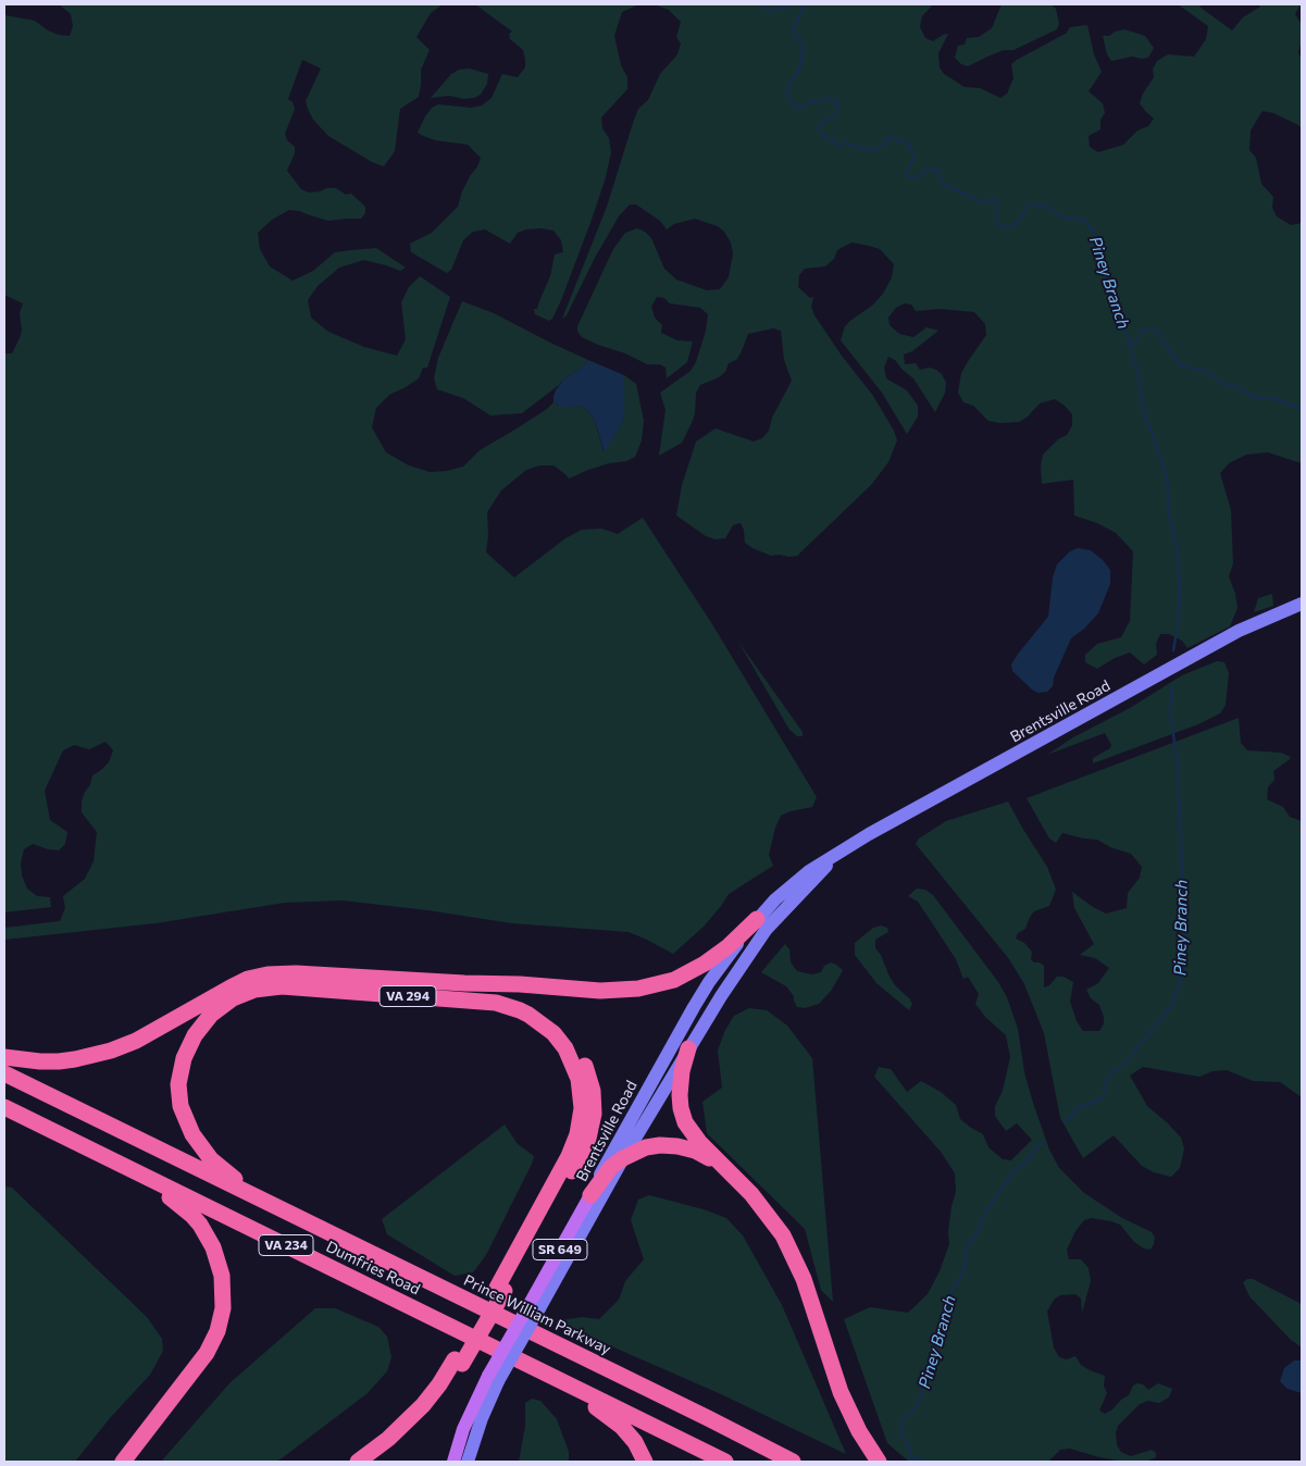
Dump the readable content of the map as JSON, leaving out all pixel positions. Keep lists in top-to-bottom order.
{
  "streets": {
    "highway": [
      "VA 294",
      "VA 234",
      "Dumfries Road",
      "Prince William Parkway"
    ],
    "main road": ["Brentsville Road", "SR 649"]
  },
  "crossings": [
    ["VA 294", "VA 234"],
    ["VA 294", "Prince William Parkway"],
    ["VA 234", "Prince William Parkway"]
  ],
  "water": ["Piney Branch"]
}
